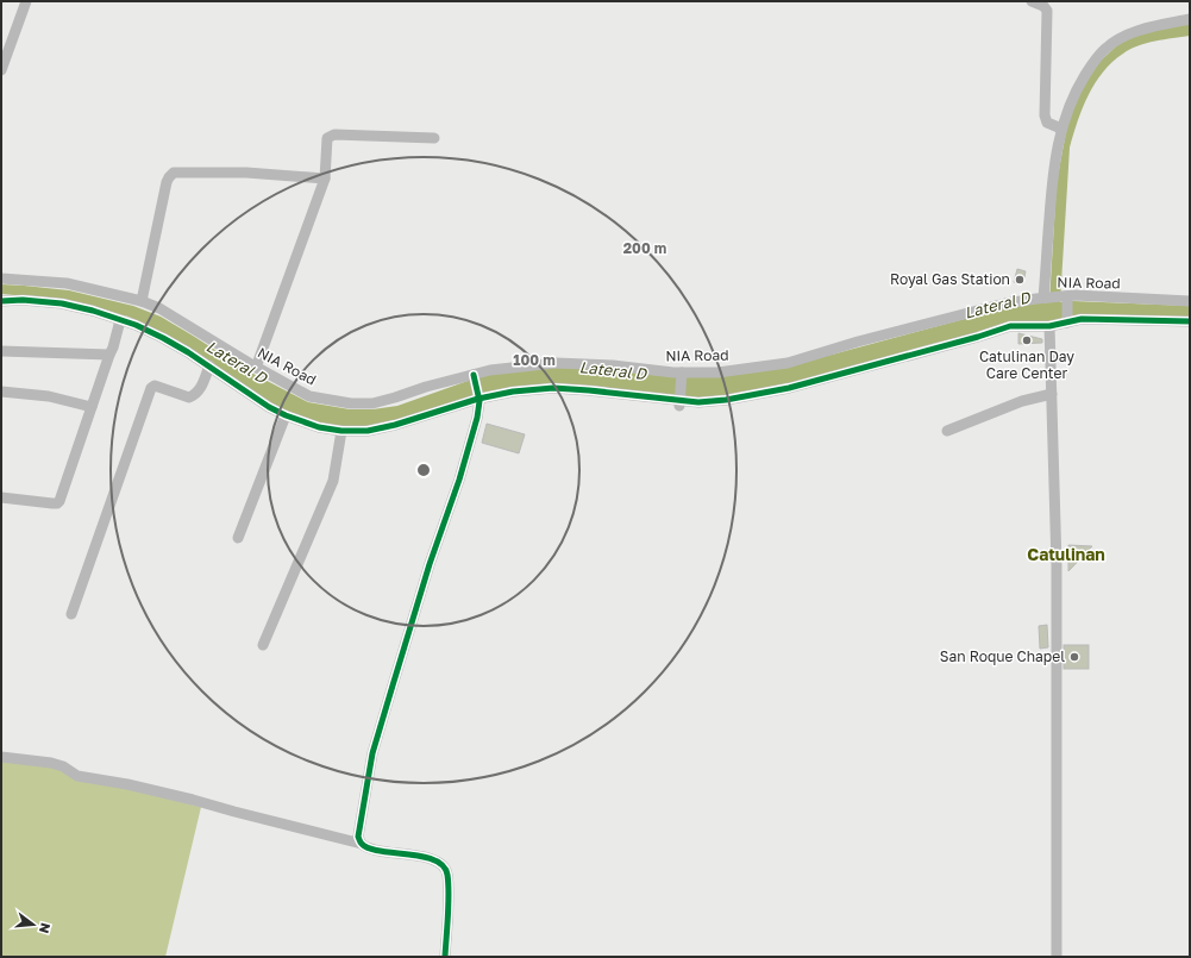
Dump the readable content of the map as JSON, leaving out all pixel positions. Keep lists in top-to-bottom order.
{
  "streets": {
    "street": ["NIA Road"]
  },
  "districts": ["Catulinan"],
  "water": ["Lateral D"],
  "places": ["Royal Gas Station", "Catulinan Day Care Center", "San Roque Chapel"],
  "north": "right",
  "rings": ["200 m", "100 m"]
}
